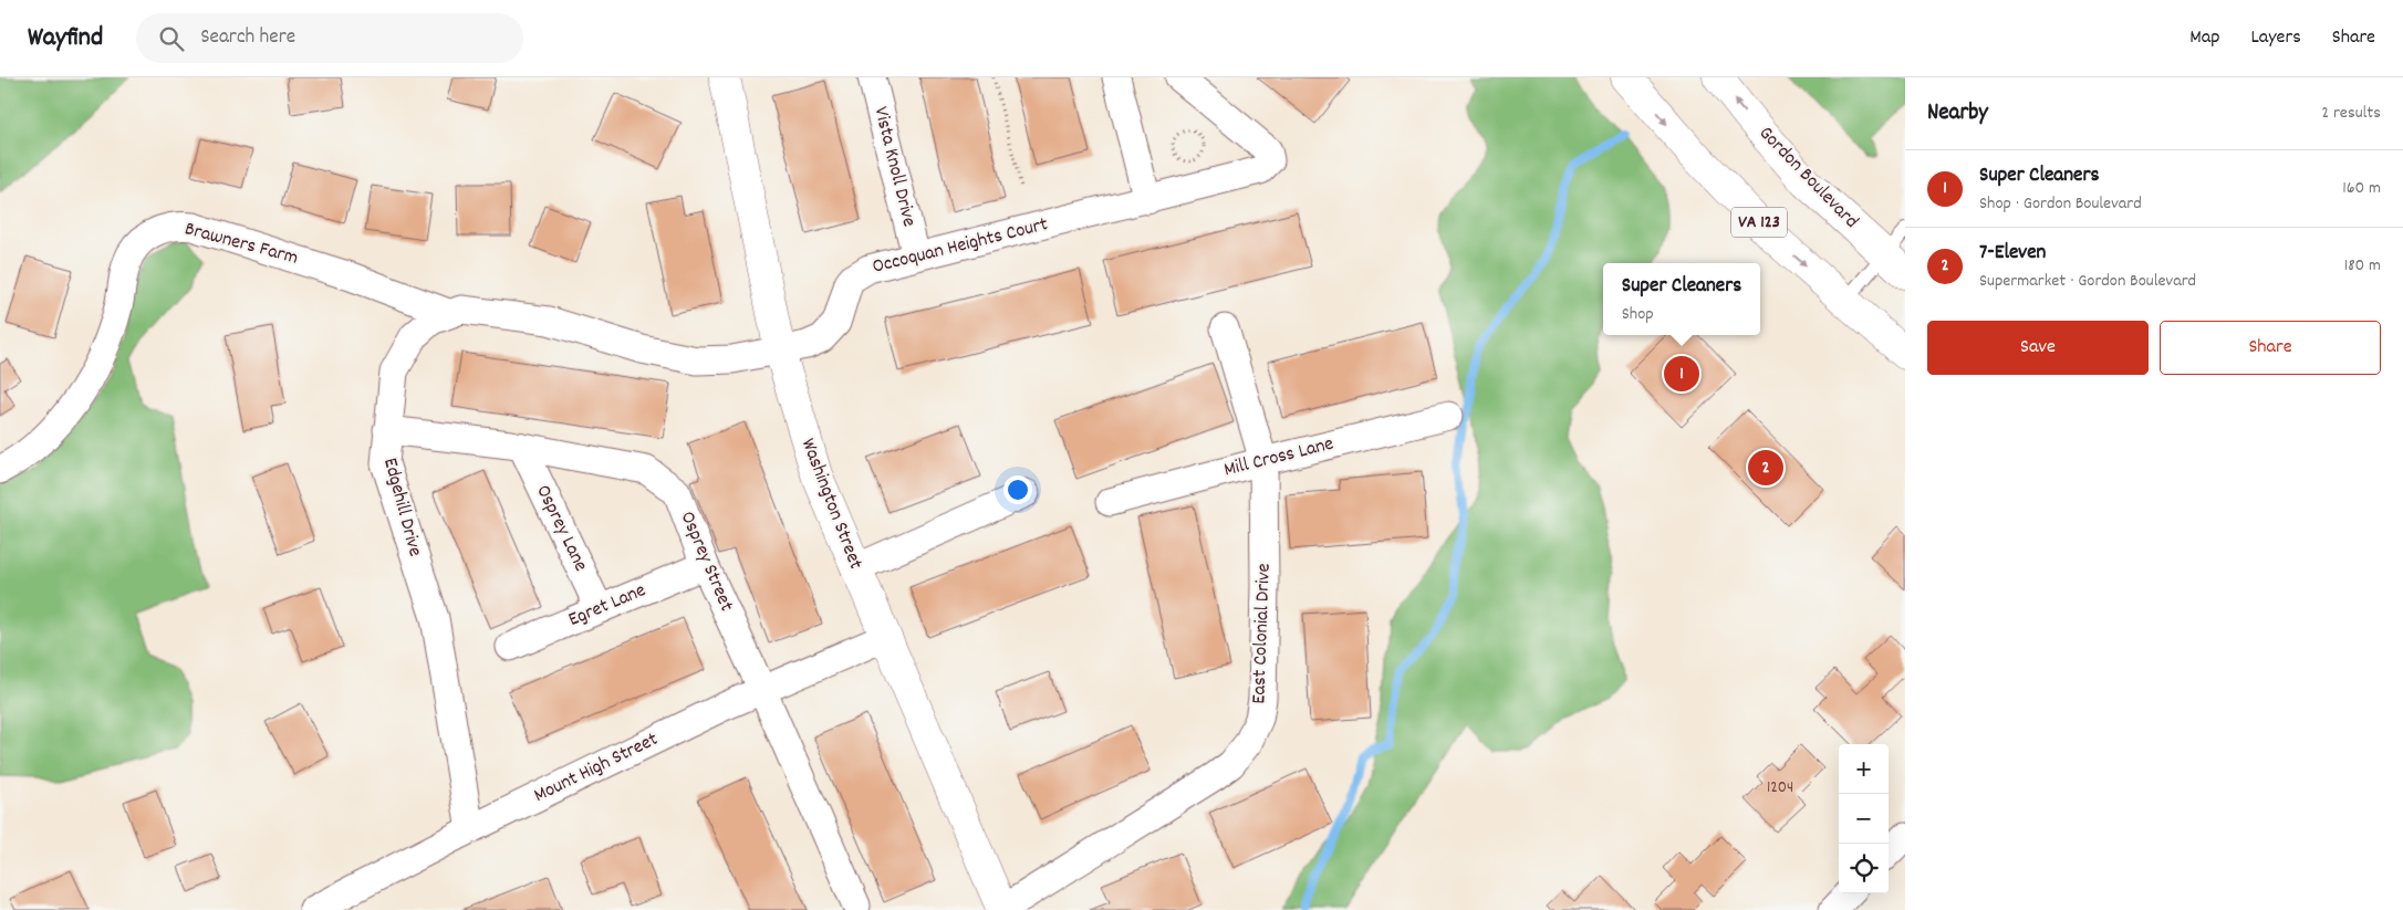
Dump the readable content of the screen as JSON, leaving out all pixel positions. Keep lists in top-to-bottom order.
{
  "streets": {
    "main road": ["Gordon Boulevard", "VA 123", "Washington Street"],
    "street": [
      "Vista Knoll Drive",
      "Brawners Farm",
      "Occoquan Heights Court",
      "Mill Cross Lane",
      "Edgehill Drive",
      "Osprey Lane",
      "Osprey Street",
      "Egret Lane",
      "East Colonial Drive",
      "Mount High Street"
    ]
  },
  "crossings": [
    ["Vista Knoll Drive", "Occoquan Heights Court"],
    ["Brawners Farm", "Edgehill Drive"],
    ["Occoquan Heights Court", "Washington Street"],
    ["Occoquan Heights Court", "Edgehill Drive"],
    ["Mill Cross Lane", "East Colonial Drive"],
    ["Washington Street", "Edgehill Drive"],
    ["Washington Street", "East Colonial Drive"],
    ["Washington Street", "Mount High Street"],
    ["Edgehill Drive", "Osprey Street"],
    ["Edgehill Drive", "Mount High Street"],
    ["Osprey Lane", "Osprey Street"],
    ["Osprey Lane", "Egret Lane"],
    ["Osprey Street", "Egret Lane"],
    ["Osprey Street", "Mount High Street"]
  ],
  "house_numbers": ["1204"],
  "page": {
    "header": "Wayfind",
    "search": "Search here",
    "nav": ["Map", "Layers", "Share"],
    "heading": ["Nearby", "2 results"],
    "list": [
      {
        "mark": "1",
        "name": "Super Cleaners",
        "note": "Shop · Gordon Boulevard",
        "value": "160 m"
      },
      {
        "mark": "2",
        "name": "7-Eleven",
        "note": "Supermarket · Gordon Boulevard",
        "value": "180 m"
      }
    ],
    "popup": ["Super Cleaners", "Shop"],
    "buttons": ["Save", "Share"],
    "pins": ["1", "2"],
    "map_buttons": ["+", "−"]
  }
}
